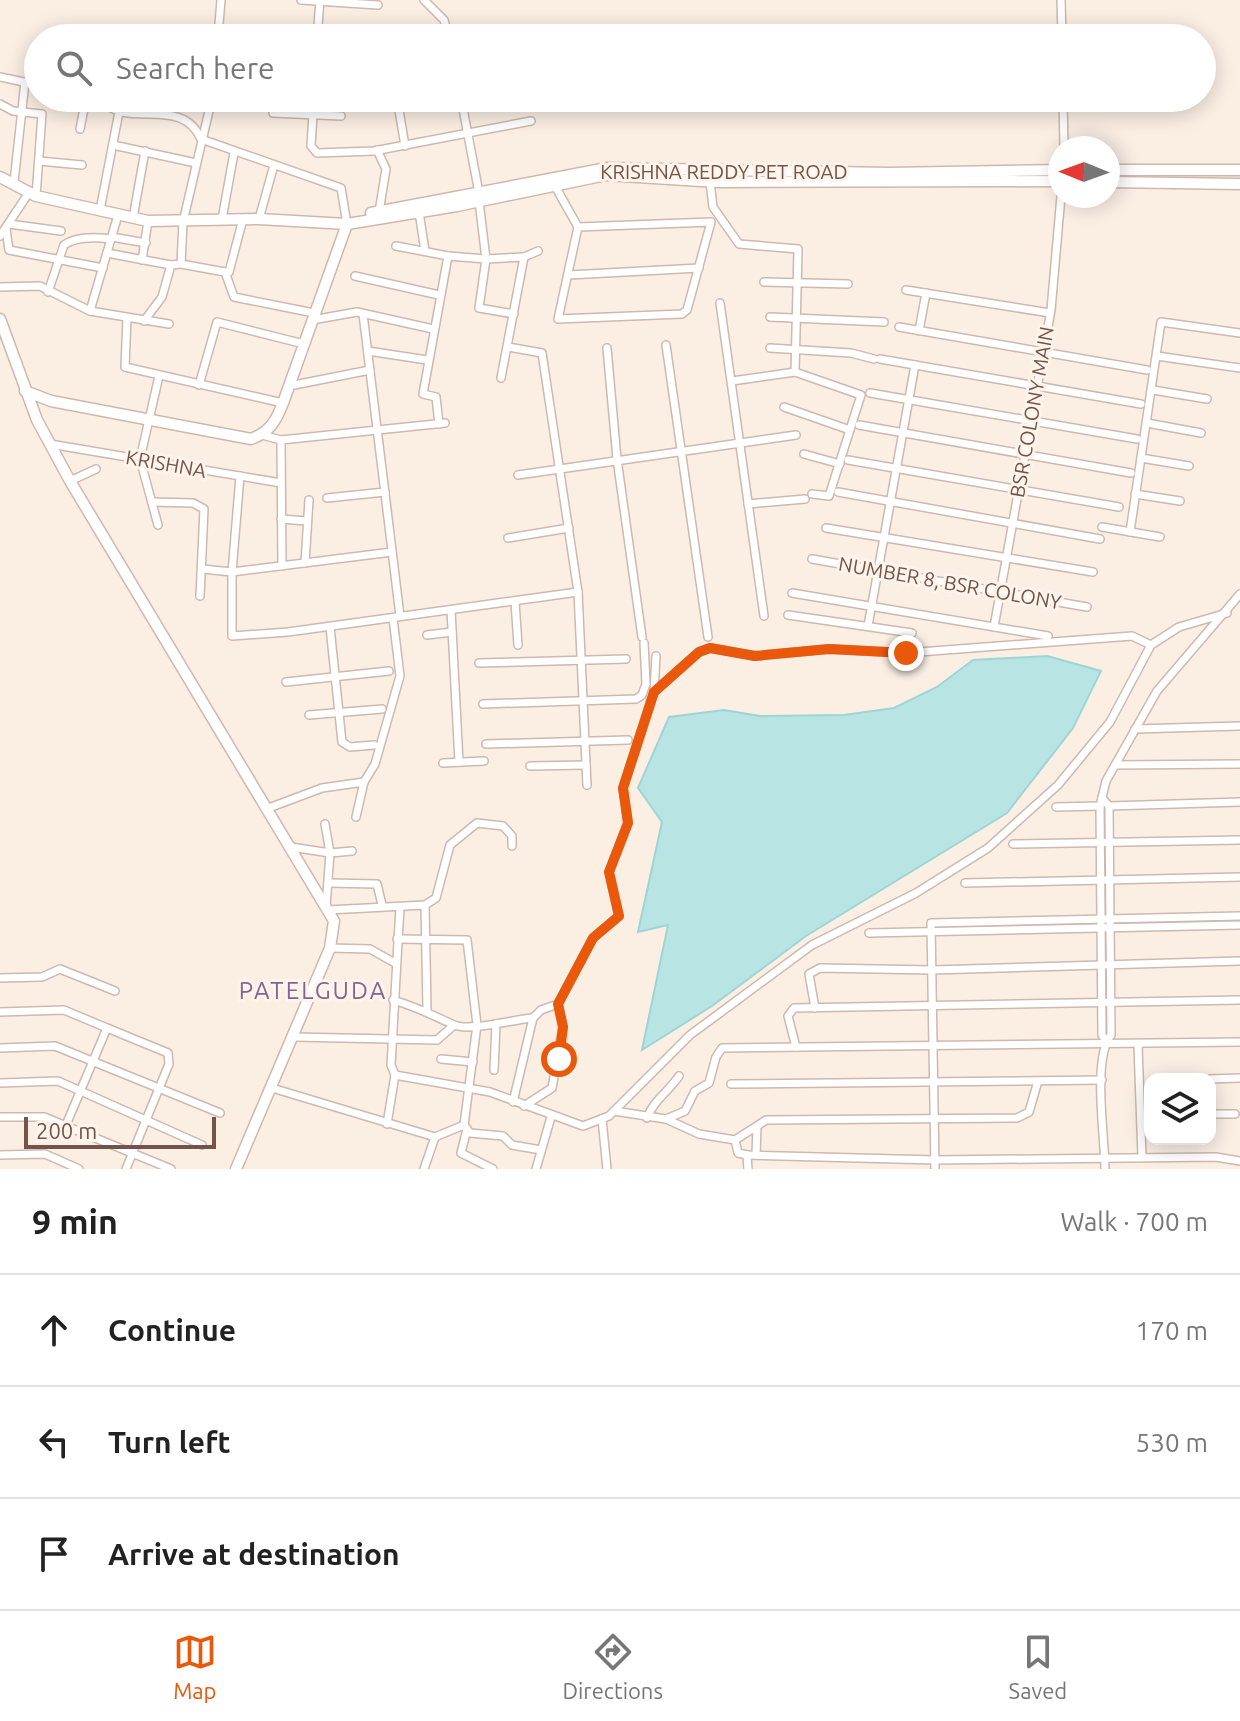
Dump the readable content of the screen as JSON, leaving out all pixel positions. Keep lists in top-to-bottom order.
{
  "streets": {
    "main road": ["KRISHNA REDDY PET ROAD"],
    "street": ["BSR COLONY MAIN", "KRISHNA", "NUMBER 8, BSR COLONY"]
  },
  "crossings": [
    ["BSR COLONY MAIN", "NUMBER 8, BSR COLONY"]
  ],
  "districts": ["PATELGUDA"],
  "scale_bar": "200 m",
  "north": "left",
  "page": {
    "search": "Search here",
    "scale": "200 m",
    "heading": ["9 min", "Walk · 700 m"],
    "list": [
      ["Continue", "170 m"],
      ["Turn left", "530 m"],
      "Arrive at destination"
    ],
    "nav": ["Map", "Directions", "Saved"]
  }
}
